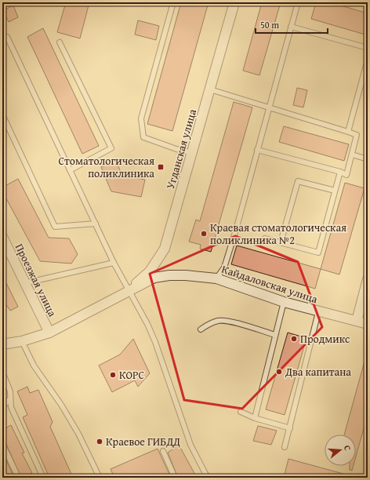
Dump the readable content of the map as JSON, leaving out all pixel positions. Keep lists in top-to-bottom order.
{
  "streets": {
    "street": ["Угданская улица", "Проезжая улица", "Кайдаловская улица"]
  },
  "crossings": [
    ["Угданская улица", "Кайдаловская улица"]
  ],
  "places": {
    "transit": ["Стоматологическая поликлиника"],
    "other": [
      "Краевая стоматологическая поликлиника №2",
      "Продмикс",
      "Два капитана",
      "КОРС",
      "Краевое ГИБДД"
    ]
  },
  "scale_bar": "50 m",
  "north": "right"
}
